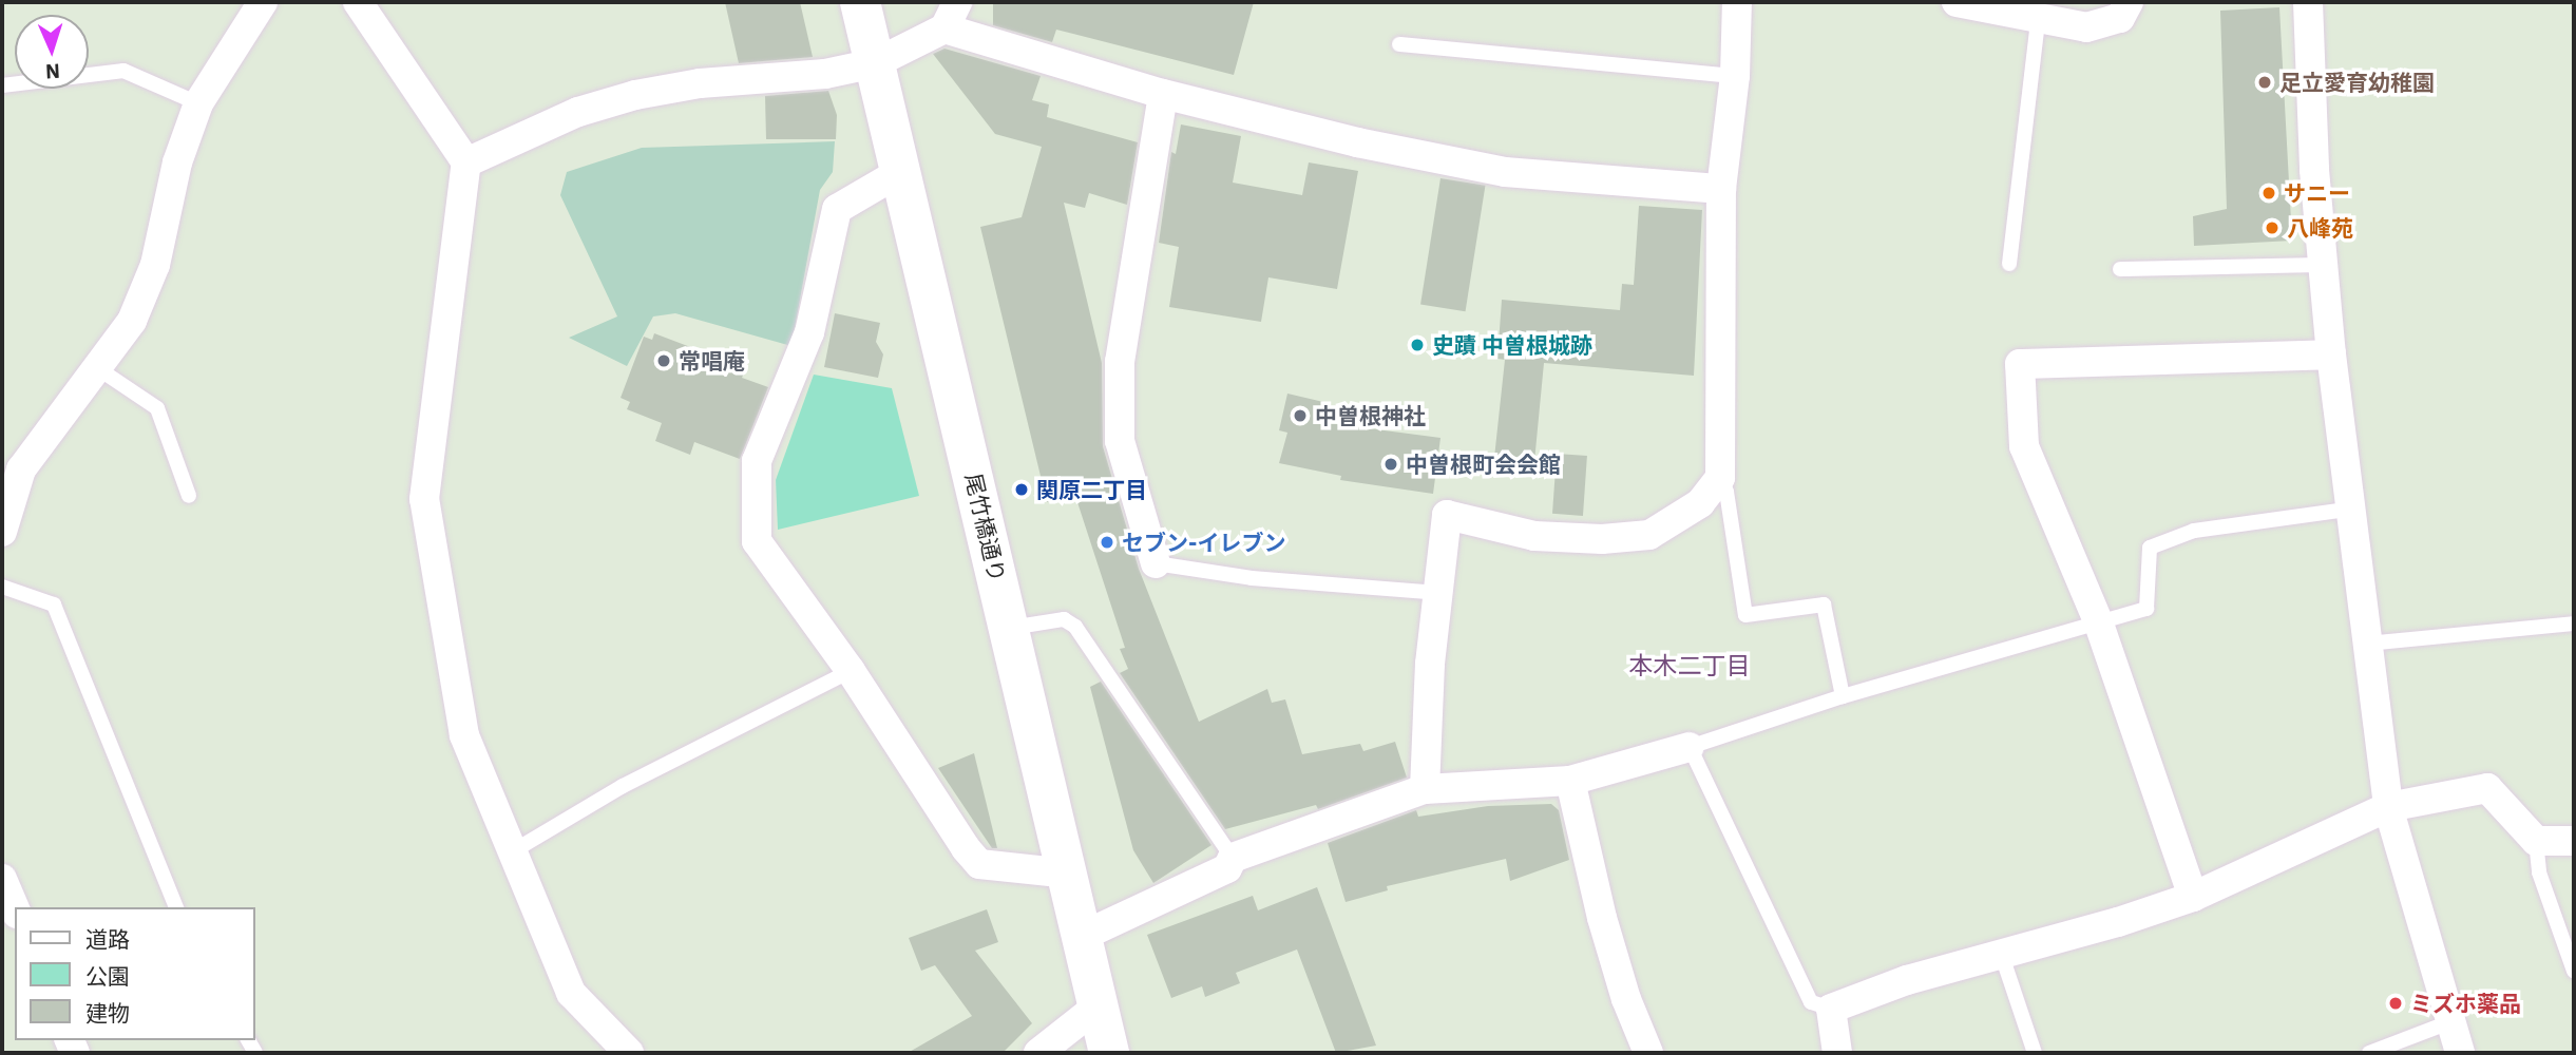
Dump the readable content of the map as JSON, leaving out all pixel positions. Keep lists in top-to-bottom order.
{
  "streets": {
    "main road": ["尾竹橋通り"]
  },
  "districts": ["本木二丁目"],
  "places": [
    "足立愛育幼稚園",
    "サニー",
    "八峰苑",
    "史蹟 中曽根城跡",
    "常唱庵",
    "中曽根神社",
    "中曽根町会会館",
    "関原二丁目",
    "セブン-イレブン",
    "ミズホ薬品"
  ],
  "legend": ["道路", "公園", "建物"],
  "north": "bottom"
}
